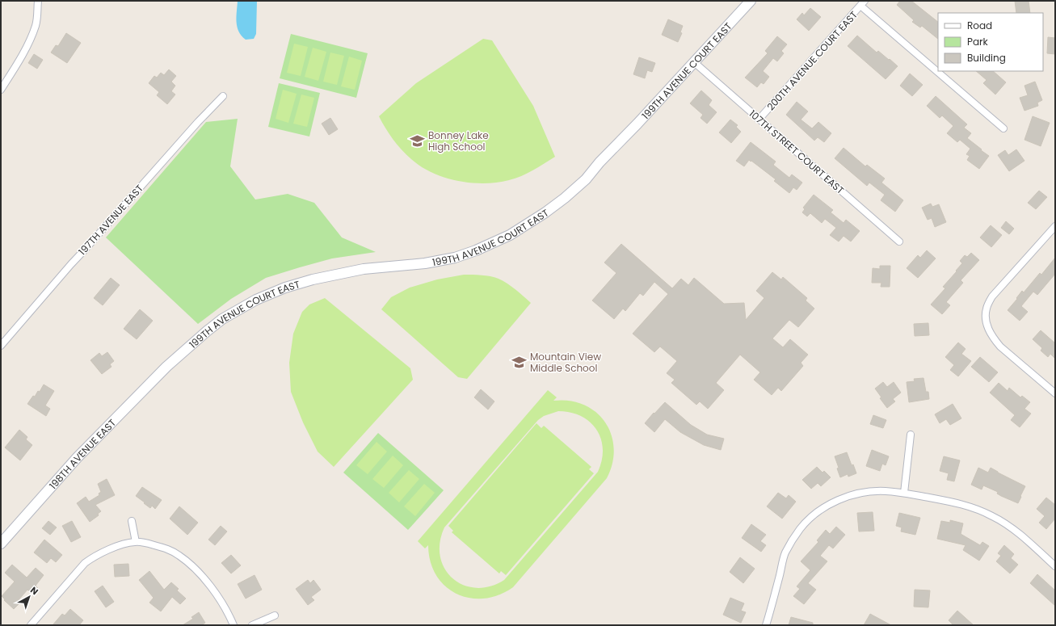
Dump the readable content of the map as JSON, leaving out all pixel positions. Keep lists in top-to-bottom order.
{
  "streets": {
    "main road": ["199TH AVENUE COURT EAST", "198TH AVENUE EAST"],
    "street": ["200TH AVENUE COURT EAST", "107TH STREET COURT EAST", "197TH AVENUE EAST"]
  },
  "crossings": [
    ["200TH AVENUE COURT EAST", "107TH STREET COURT EAST"],
    ["199TH AVENUE COURT EAST", "107TH STREET COURT EAST"],
    ["199TH AVENUE COURT EAST", "198TH AVENUE EAST"]
  ],
  "places": {
    "school or university": ["Bonney Lake High School", "Mountain View Middle School"]
  },
  "legend": ["Road", "Park", "Building"],
  "north": "top right"
}
